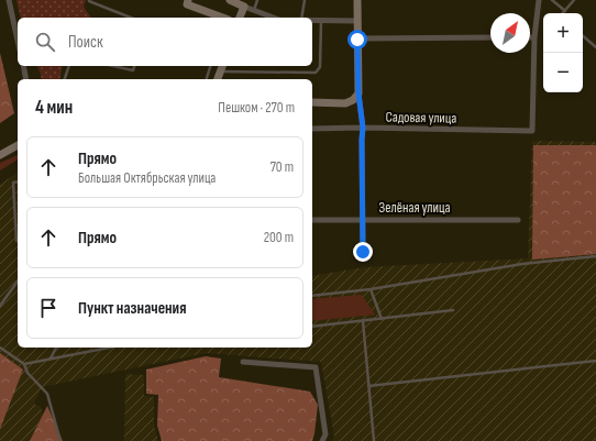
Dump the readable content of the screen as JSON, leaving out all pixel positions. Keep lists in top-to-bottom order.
{
  "streets": {
    "street": ["Садовая улица", "Зелёная улица"]
  },
  "north": "top right",
  "page": {
    "map_buttons": ["+", "−"],
    "search": "Поиск",
    "heading": ["4 мин", "Пешком · 270 m"],
    "list": [
      ["Прямо", "Большая Октябрьская улица", "70 m"],
      ["Прямо", "200 m"],
      "Пункт назначения"
    ]
  }
}
